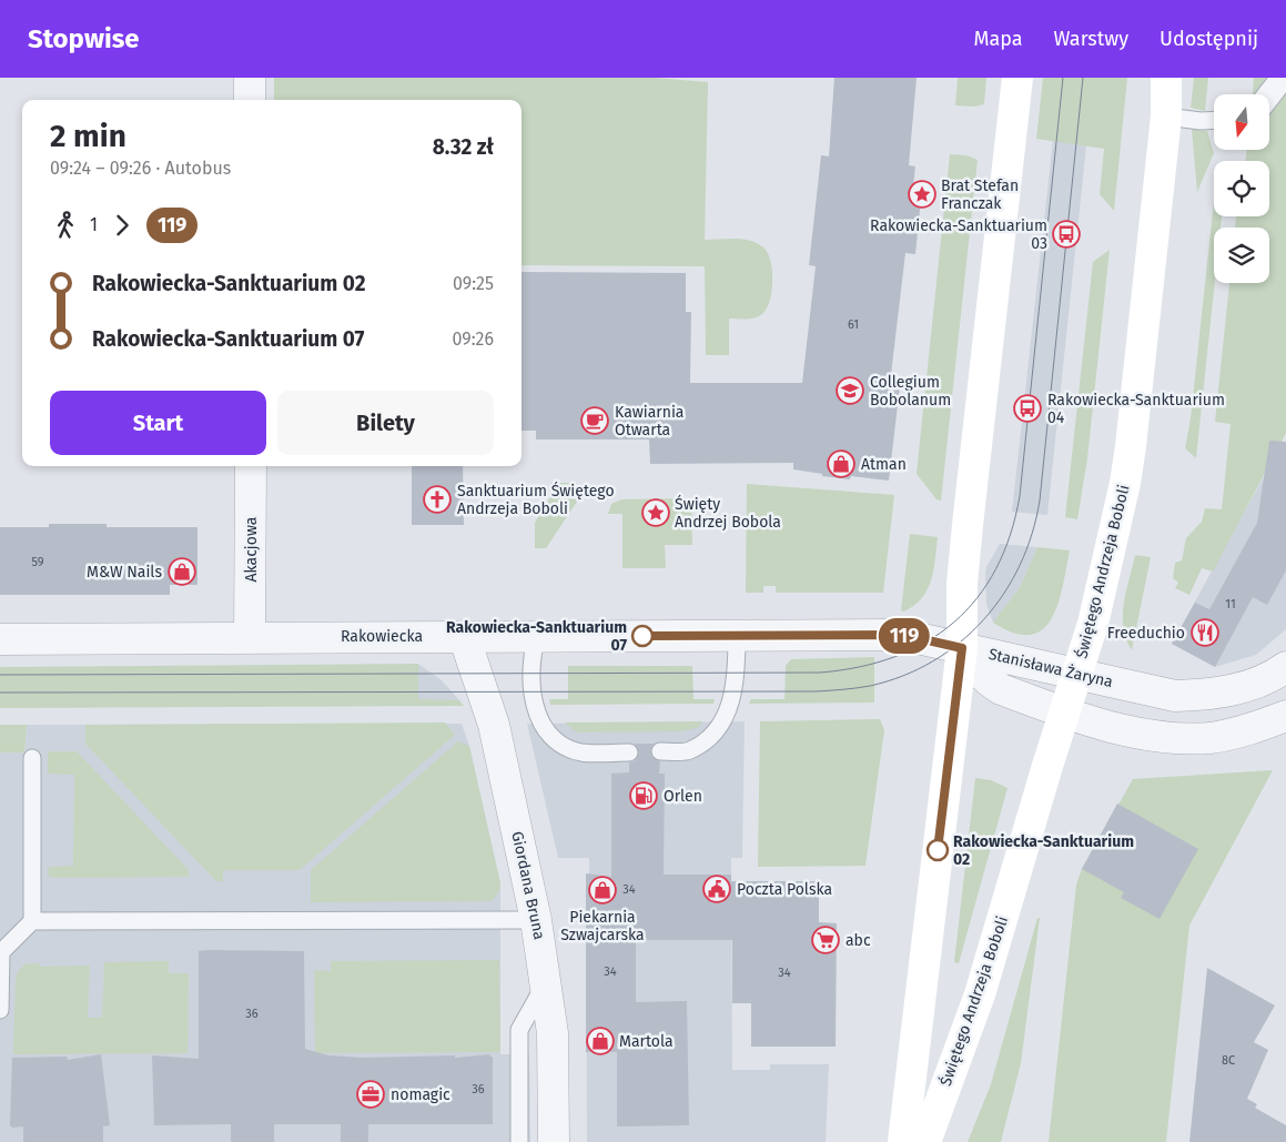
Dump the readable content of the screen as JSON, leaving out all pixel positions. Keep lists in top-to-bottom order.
{
  "streets": {
    "main road": ["Świętego Andrzeja Boboli"],
    "street": [
      "Akacjowa",
      "Rakowiecka",
      "Stanisława Żaryna",
      "Giordana Bruna"
    ]
  },
  "crossings": [
    ["Akacjowa", "Rakowiecka"],
    ["Świętego Andrzeja Boboli", "Stanisława Żaryna"],
    ["Rakowiecka", "Stanisława Żaryna"],
    ["Rakowiecka", "Giordana Bruna"]
  ],
  "places": {
    "place": ["Brat Stefan Franczak", "Święty Andrzej Bobola"],
    "bus stop": ["Rakowiecka-Sanktuarium 03", "Rakowiecka-Sanktuarium 04"],
    "school or university": ["Collegium Bobolanum"],
    "cafe": ["Kawiarnia Otwarta"],
    "shop": [
      "Atman",
      "M&W Nails",
      "Piekarnia Szwajcarska",
      "Martola"
    ],
    "church": ["Sanktuarium Świętego Andrzeja Boboli"],
    "restaurant": ["Freeduchio"],
    "other": ["Rakowiecka-Sanktuarium 07", "Rakowiecka-Sanktuarium 02"],
    "fuel station": ["Orlen"],
    "public building": ["Poczta Polska"],
    "supermarket": ["abc"],
    "office": ["nomagic"]
  },
  "lines": ["bus line 119"],
  "house_numbers": [
    "61",
    "59",
    "11",
    "34",
    "34",
    "34",
    "36",
    "8C",
    "36"
  ],
  "north": "bottom",
  "page": {
    "header": "Stopwise",
    "nav": ["Mapa", "Warstwy", "Udostępnij"],
    "on_map": "119",
    "heading": ["2 min", "09:24 – 09:26 · Autobus", "8.32 zł"],
    "legs": ["1", "119"],
    "list": [
      {
        "name": "Rakowiecka-Sanktuarium 02",
        "value": "09:25"
      },
      {
        "name": "Rakowiecka-Sanktuarium 07",
        "value": "09:26"
      }
    ],
    "buttons": ["Start", "Bilety"]
  }
}
